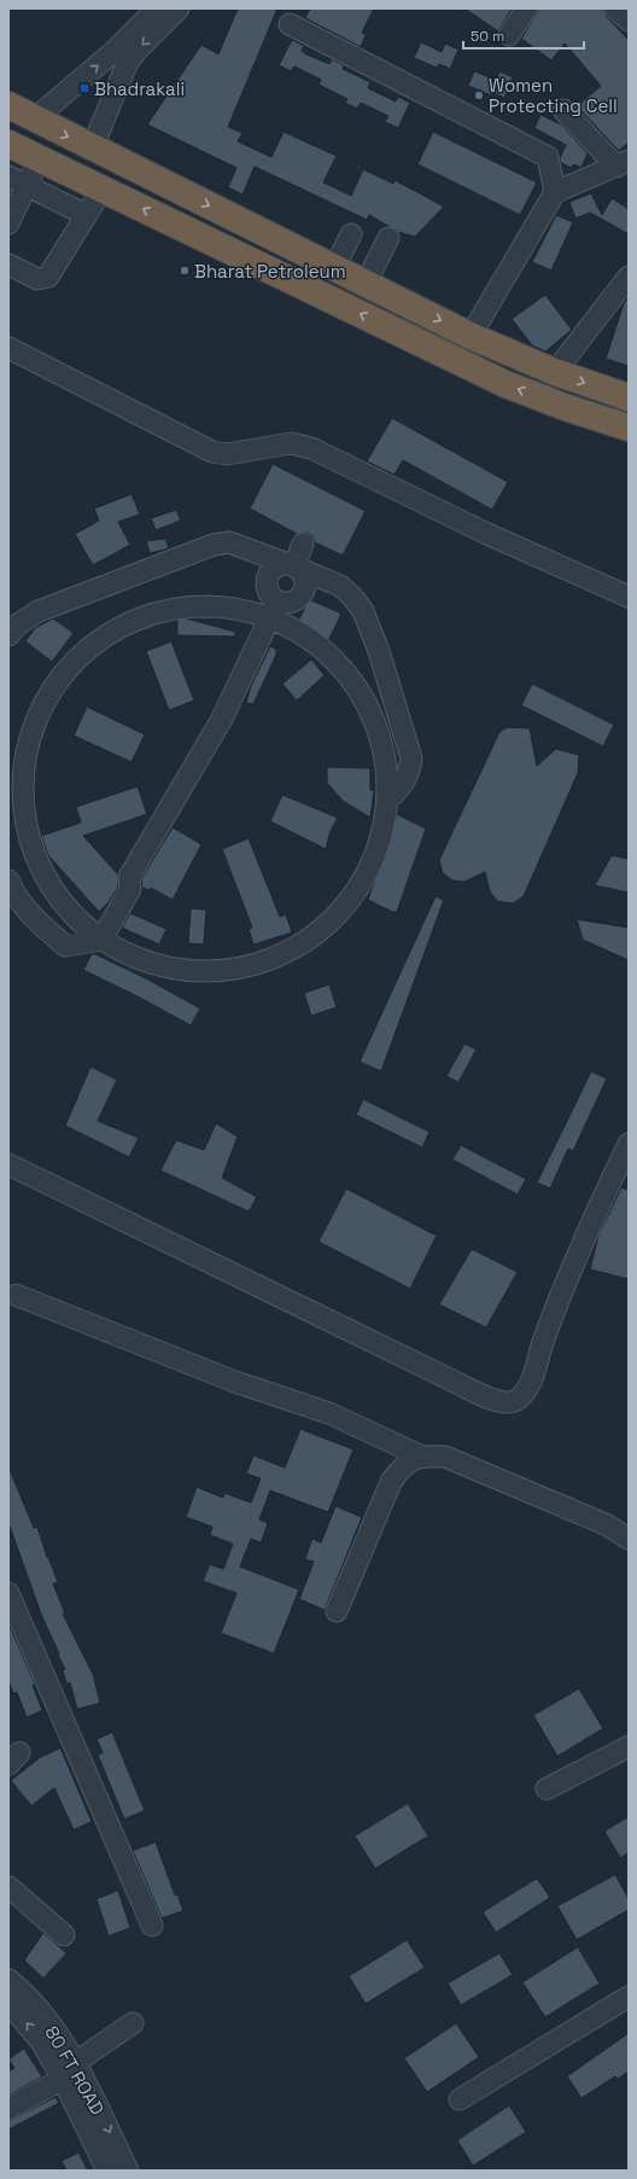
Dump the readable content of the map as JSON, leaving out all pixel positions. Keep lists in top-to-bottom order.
{
  "streets": {
    "street": ["80 FT ROAD"]
  },
  "places": {
    "transit": ["Bhadrakali"],
    "other": ["Women Protecting Cell", "Bharat Petroleum"]
  },
  "scale_bar": "50 m"
}
